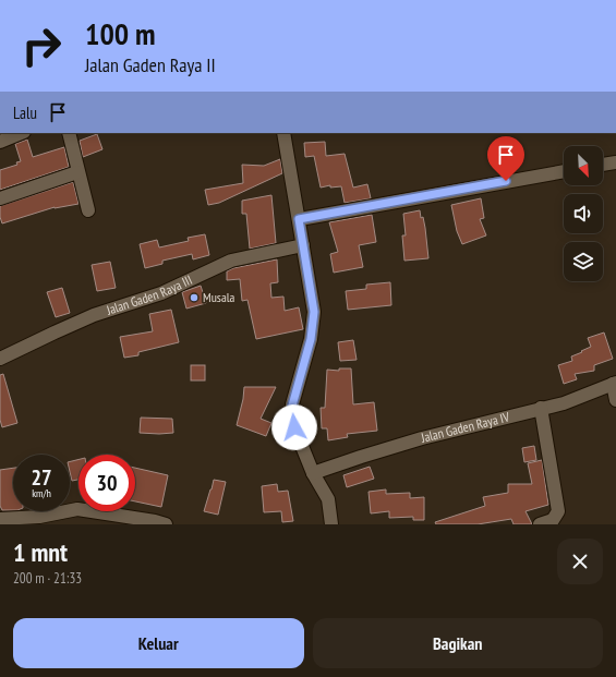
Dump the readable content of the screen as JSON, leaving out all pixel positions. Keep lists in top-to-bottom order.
{
  "streets": {
    "street": ["Jalan Gaden Raya III", "Jalan Gaden Raya IV"]
  },
  "places": ["Musala"],
  "north": "bottom right",
  "page": {
    "turn": ["100 m", "Jalan Gaden Raya II"],
    "then": "Lalu",
    "speed": "27 km/h",
    "limit": "30",
    "heading": ["1 mnt", "200 m · 21:33"],
    "buttons": ["Keluar", "Bagikan"]
  }
}
